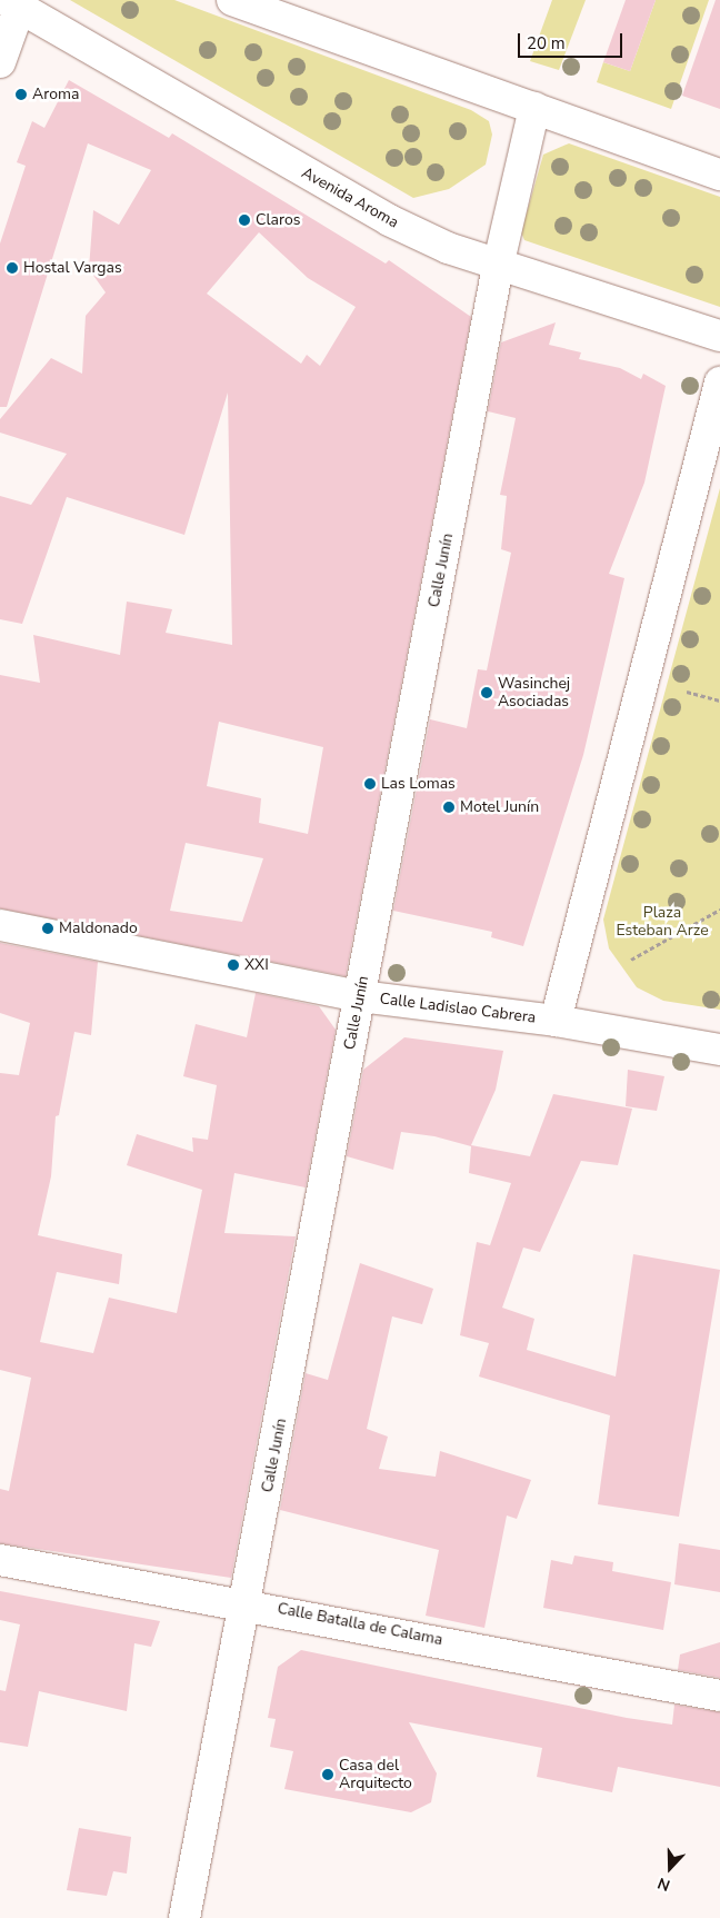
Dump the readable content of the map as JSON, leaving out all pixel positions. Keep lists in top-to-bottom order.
{
  "streets": {
    "street": [
      "Avenida Aroma",
      "Calle Junín",
      "Calle Ladislao Cabrera",
      "Calle Batalla de Calama"
    ]
  },
  "crossings": [
    ["Avenida Aroma", "Calle Junín"],
    ["Calle Junín", "Calle Ladislao Cabrera"],
    ["Calle Junín", "Calle Batalla de Calama"]
  ],
  "parks": ["Plaza Esteban Arze"],
  "places": [
    "Aroma",
    "Claros",
    "Hostal Vargas",
    "Wasinchej Asociadas",
    "Las Lomas",
    "Motel Junín",
    "Maldonado",
    "XXI",
    "Casa del Arquitecto"
  ],
  "scale_bar": "20 m",
  "north": "bottom"
}
